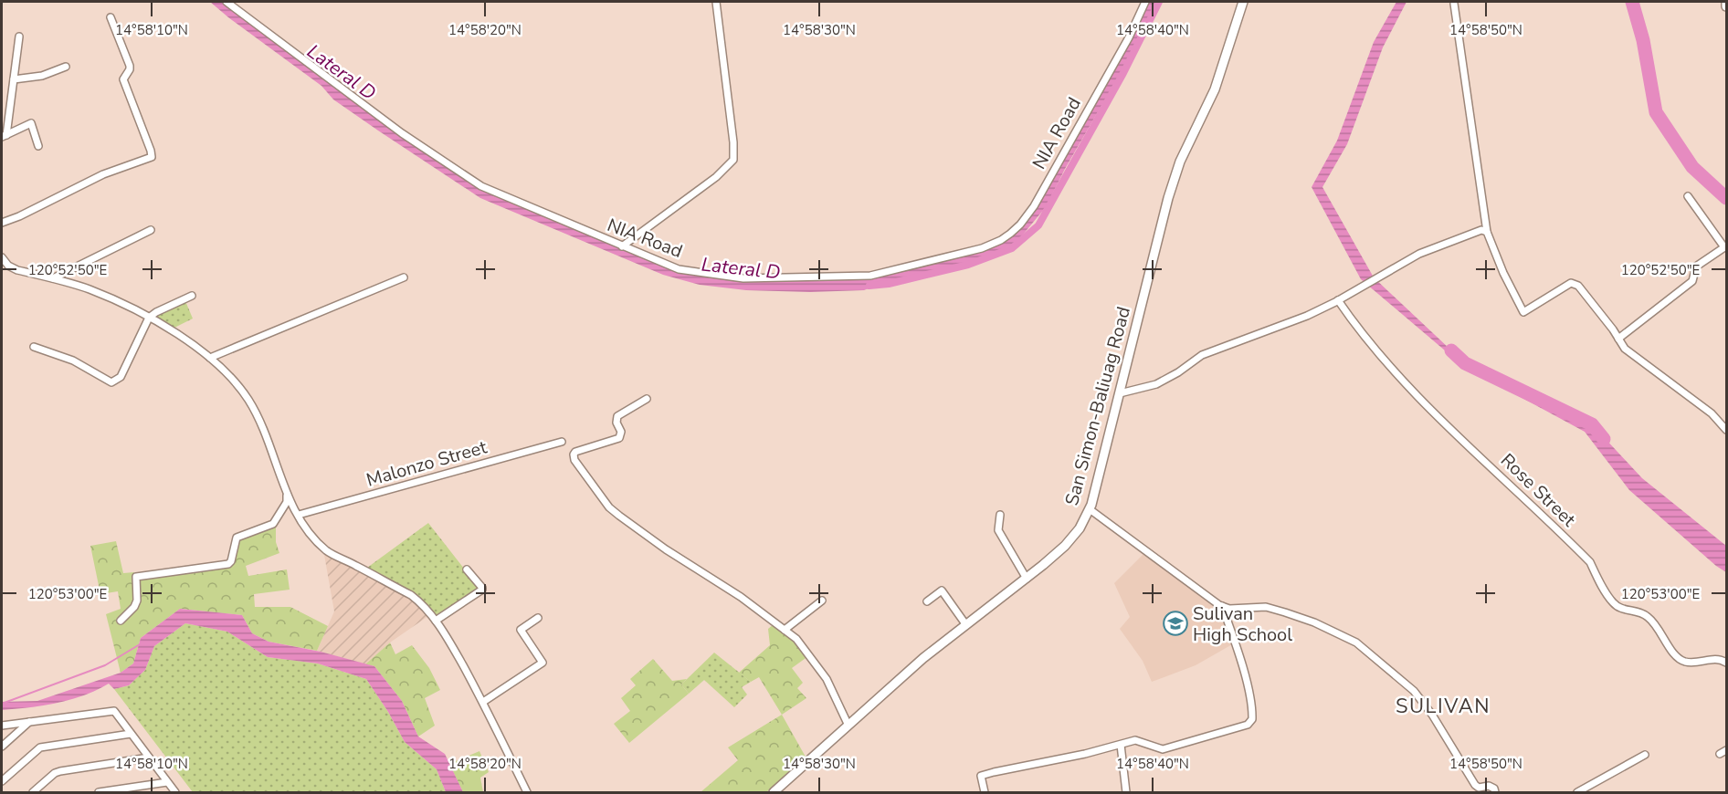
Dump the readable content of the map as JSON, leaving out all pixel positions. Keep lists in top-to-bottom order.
{
  "streets": {
    "main road": ["San Simon-Baliuag Road"],
    "street": ["NIA Road", "Malonzo Street", "Rose Street"]
  },
  "districts": ["SULIVAN"],
  "water": ["Lateral D"],
  "places": {
    "school or university": ["Sulivan High School"]
  },
  "coordinates": [
    "14°58'10\"N",
    "14°58'20\"N",
    "14°58'30\"N",
    "14°58'40\"N",
    "14°58'50\"N",
    "120°52'50\"E",
    "120°53'00\"E"
  ]
}
